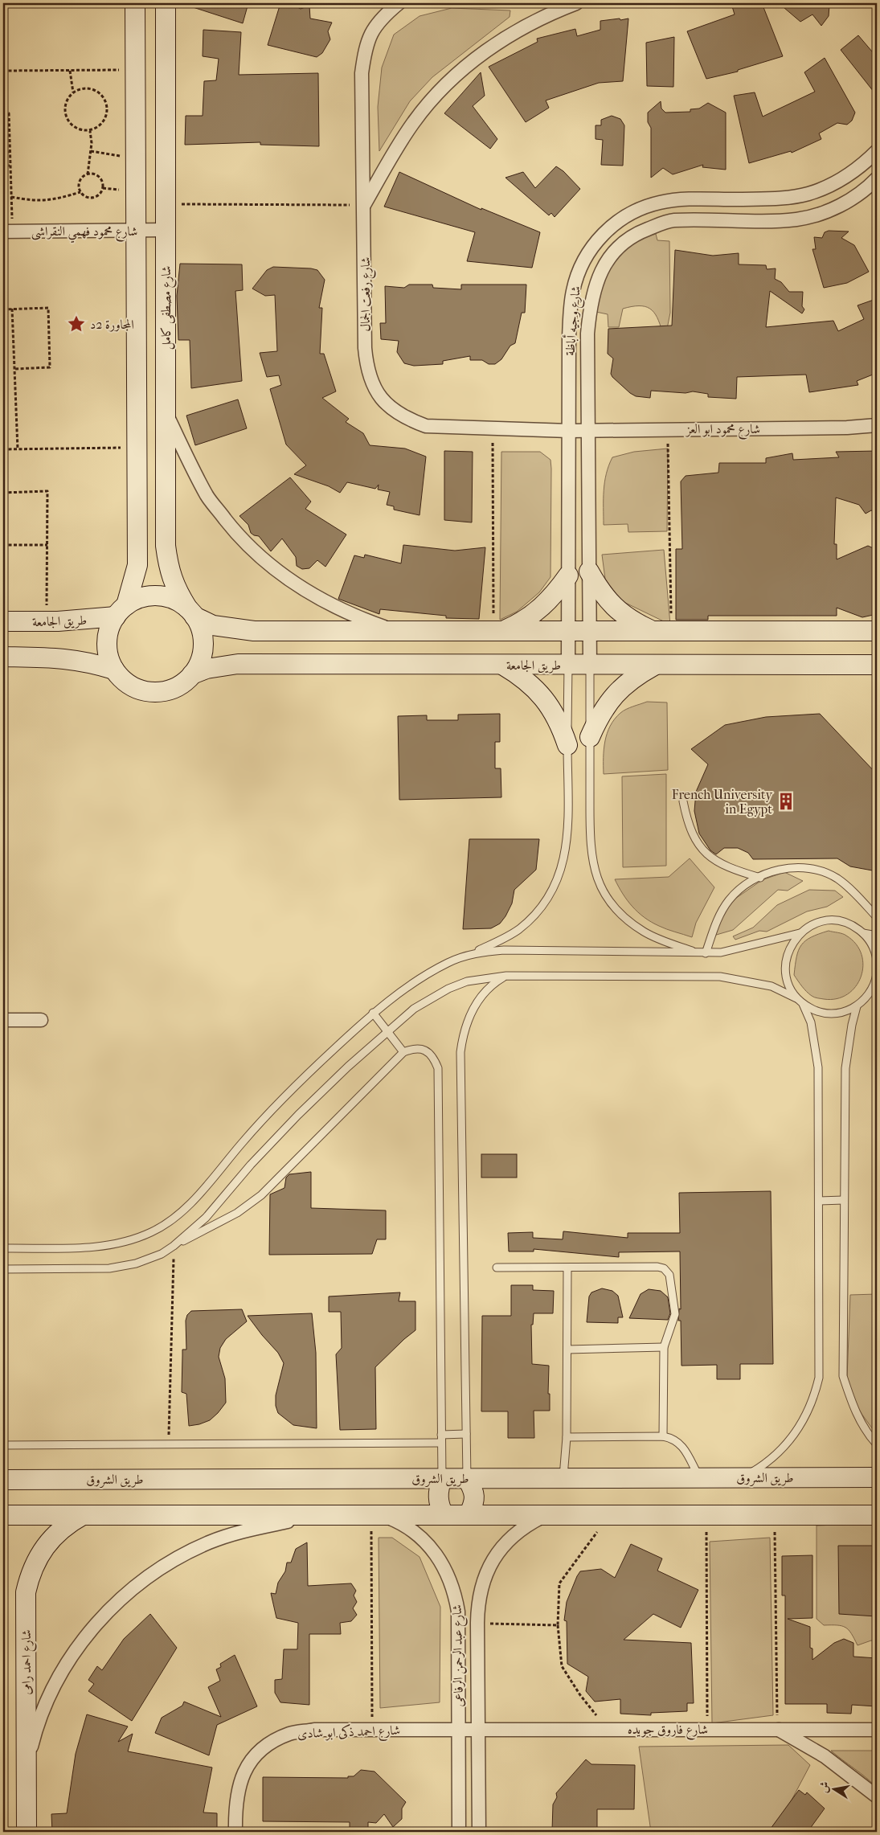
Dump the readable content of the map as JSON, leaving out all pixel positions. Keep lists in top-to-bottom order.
{
  "streets": {
    "street": [
      "شارع محمود فهمي النقراشى",
      "شارع رفعت الجمال",
      "شارع مصطفى كامل",
      "شارع وجيه أباظة",
      "شارع محمود ابو العز",
      "طريق الجامعة",
      "طريق الشروق",
      "شارع عبد الرحمن الرفاعى",
      "شارع احمد رامى",
      "شارع فاروق جويده",
      "شارع احمد ذكى ابو شادى"
    ]
  },
  "crossings": [
    ["شارع محمود فهمي النقراشى", "شارع مصطفى كامل"],
    ["شارع رفعت الجمال", "شارع وجيه أباظة"],
    ["شارع رفعت الجمال", "شارع محمود ابو العز"],
    ["شارع مصطفى كامل", "طريق الجامعة"],
    ["شارع وجيه أباظة", "شارع محمود ابو العز"],
    ["شارع وجيه أباظة", "طريق الجامعة"],
    ["شارع عبد الرحمن الرفاعى", "شارع فاروق جويده"],
    ["شارع عبد الرحمن الرفاعى", "شارع احمد ذكى ابو شادى"],
    ["شارع فاروق جويده", "شارع احمد ذكى ابو شادى"]
  ],
  "places": {
    "place": ["المجاورة 2د"],
    "building": ["French University in Egypt"]
  },
  "north": "left"
}
